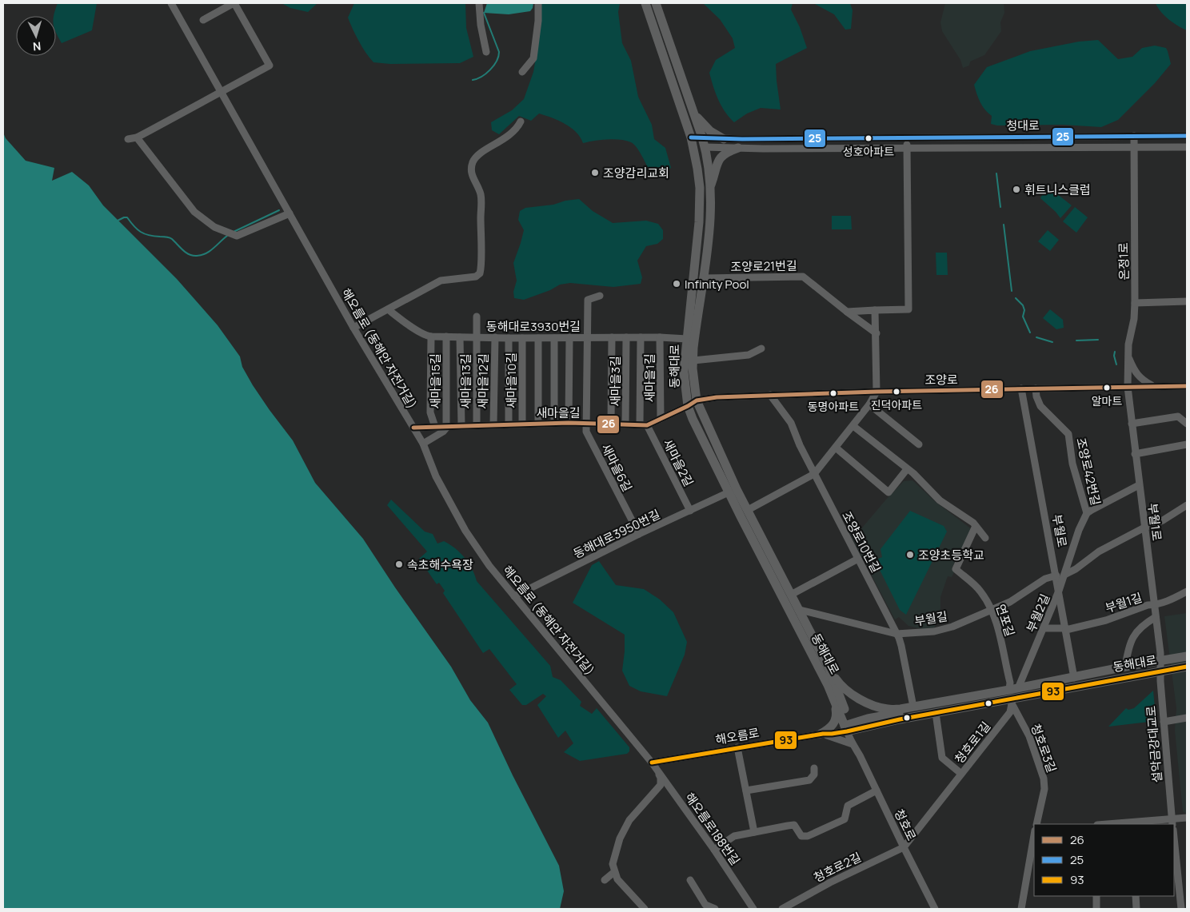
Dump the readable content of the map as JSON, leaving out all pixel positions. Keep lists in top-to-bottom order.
{
  "streets": {
    "main road": ["동해대로"],
    "street": [
      "청대로",
      "온정1로",
      "조양로21번길",
      "동해대로3930번길",
      "해오름로 (동해안 자전거길)",
      "새마을1길",
      "조양로",
      "새마을10길",
      "새마을15길",
      "새마을13길",
      "새마을12길",
      "새마을3길",
      "새마을길",
      "새마을2길",
      "새마을6길",
      "조양로42번길",
      "부월1로",
      "부월로",
      "동해대로3950번길",
      "조양로10번길",
      "부월1길",
      "부월2길",
      "부월길",
      "연포길",
      "해오름로",
      "청호로1길",
      "설악금강대교로",
      "청호로3길",
      "청호로",
      "해오름로188번길",
      "청호로2길"
    ]
  },
  "crossings": [
    ["청대로", "온정1로"],
    ["청대로", "동해대로"],
    ["온정1로", "조양로"],
    ["온정1로", "부월1로"],
    ["조양로21번길", "동해대로"],
    ["동해대로3930번길", "동해대로"],
    ["동해대로3930번길", "새마을1길"],
    ["동해대로3930번길", "새마을10길"],
    ["동해대로3930번길", "새마을15길"],
    ["동해대로3930번길", "새마을13길"],
    ["동해대로3930번길", "새마을12길"],
    ["동해대로3930번길", "새마을3길"],
    ["동해대로3930번길", "새마을2길"],
    ["동해대로3930번길", "새마을6길"],
    ["해오름로 (동해안 자전거길)", "새마을길"],
    ["해오름로 (동해안 자전거길)", "동해대로3950번길"],
    ["해오름로 (동해안 자전거길)", "해오름로"],
    ["해오름로 (동해안 자전거길)", "해오름로188번길"],
    ["동해대로", "조양로"],
    ["동해대로", "새마을길"],
    ["동해대로", "부월1로"],
    ["동해대로", "부월로"],
    ["동해대로", "동해대로3950번길"],
    ["동해대로", "조양로10번길"],
    ["동해대로", "부월1길"],
    ["동해대로", "부월2길"],
    ["동해대로", "부월길"],
    ["동해대로", "연포길"],
    ["동해대로", "해오름로"],
    ["동해대로", "청호로1길"],
    ["동해대로", "설악금강대교로"],
    ["동해대로", "청호로3길"],
    ["동해대로", "청호로"],
    ["새마을1길", "새마을길"],
    ["조양로", "새마을길"],
    ["조양로", "조양로42번길"],
    ["조양로", "부월1로"],
    ["조양로", "부월로"],
    ["조양로", "조양로10번길"],
    ["새마을10길", "새마을길"],
    ["새마을15길", "새마을길"],
    ["새마을13길", "새마을길"],
    ["새마을12길", "새마을길"],
    ["새마을3길", "새마을길"],
    ["새마을길", "새마을2길"],
    ["새마을길", "새마을6길"],
    ["새마을2길", "동해대로3950번길"],
    ["새마을6길", "동해대로3950번길"],
    ["조양로42번길", "부월로"],
    ["조양로42번길", "부월2길"],
    ["부월1로", "부월1길"],
    ["부월1로", "설악금강대교로"],
    ["부월로", "부월1길"],
    ["부월로", "부월2길"],
    ["부월로", "부월길"],
    ["조양로10번길", "부월길"],
    ["부월1길", "부월2길"],
    ["부월2길", "연포길"],
    ["부월길", "연포길"],
    ["해오름로", "청호로"],
    ["해오름로", "해오름로188번길"],
    ["청호로1길", "청호로3길"],
    ["청호로1길", "청호로"],
    ["청호로1길", "청호로2길"],
    ["청호로", "청호로2길"]
  ],
  "places": [
    "성호아파트",
    "조양감리교회",
    "휘트니스클럽",
    "Infinity Pool",
    "알마트",
    "진덕아파트",
    "동명아파트",
    "조양초등학교",
    "속초해수욕장"
  ],
  "lines": ["transit line 25", "transit line 26", "transit line 93"],
  "legend": ["26", "25", "93"],
  "north": "bottom"
}
